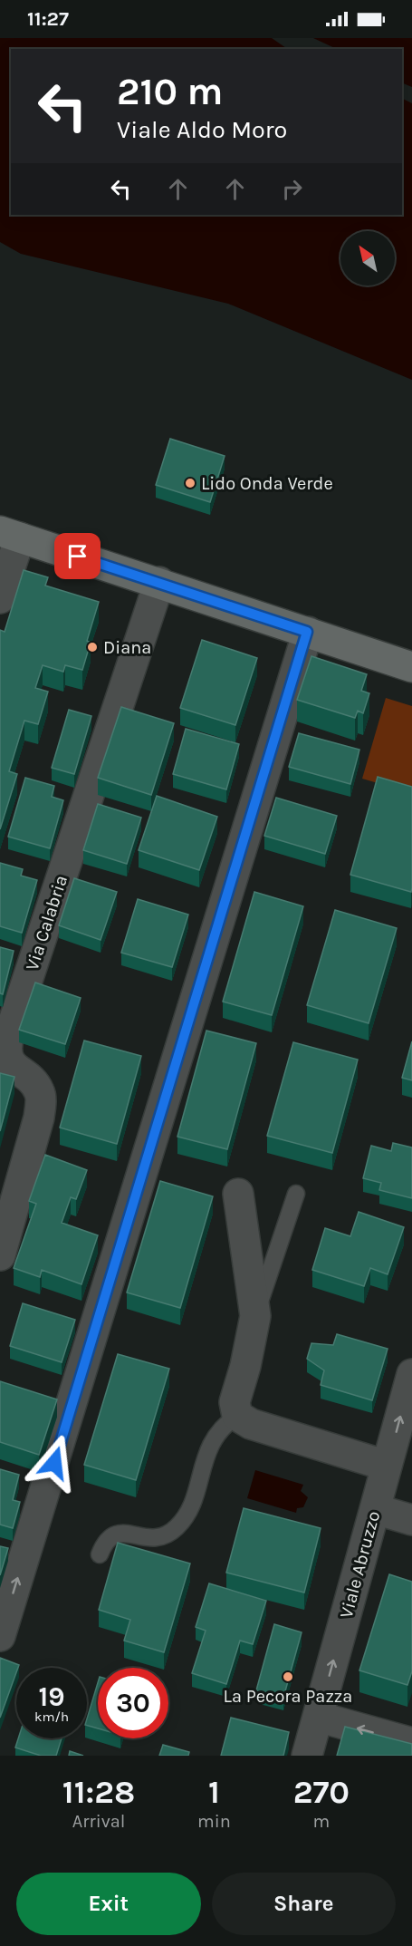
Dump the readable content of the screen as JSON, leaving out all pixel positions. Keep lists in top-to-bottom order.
{
  "streets": {
    "street": ["Via Calabria", "Viale Abruzzo"]
  },
  "one_way": ["Viale Abruzzo"],
  "places": ["Lido Onda Verde", "Diana", "La Pecora Pazza"],
  "north": "top left",
  "page": {
    "status": "11:27",
    "turn": ["210 m", "Viale Aldo Moro"],
    "speed": "19 km/h",
    "limit": "30",
    "eta": [
      "11:28",
      "Arrival",
      "1",
      "min",
      "270",
      "m"
    ],
    "buttons": ["Exit", "Share"]
  }
}
